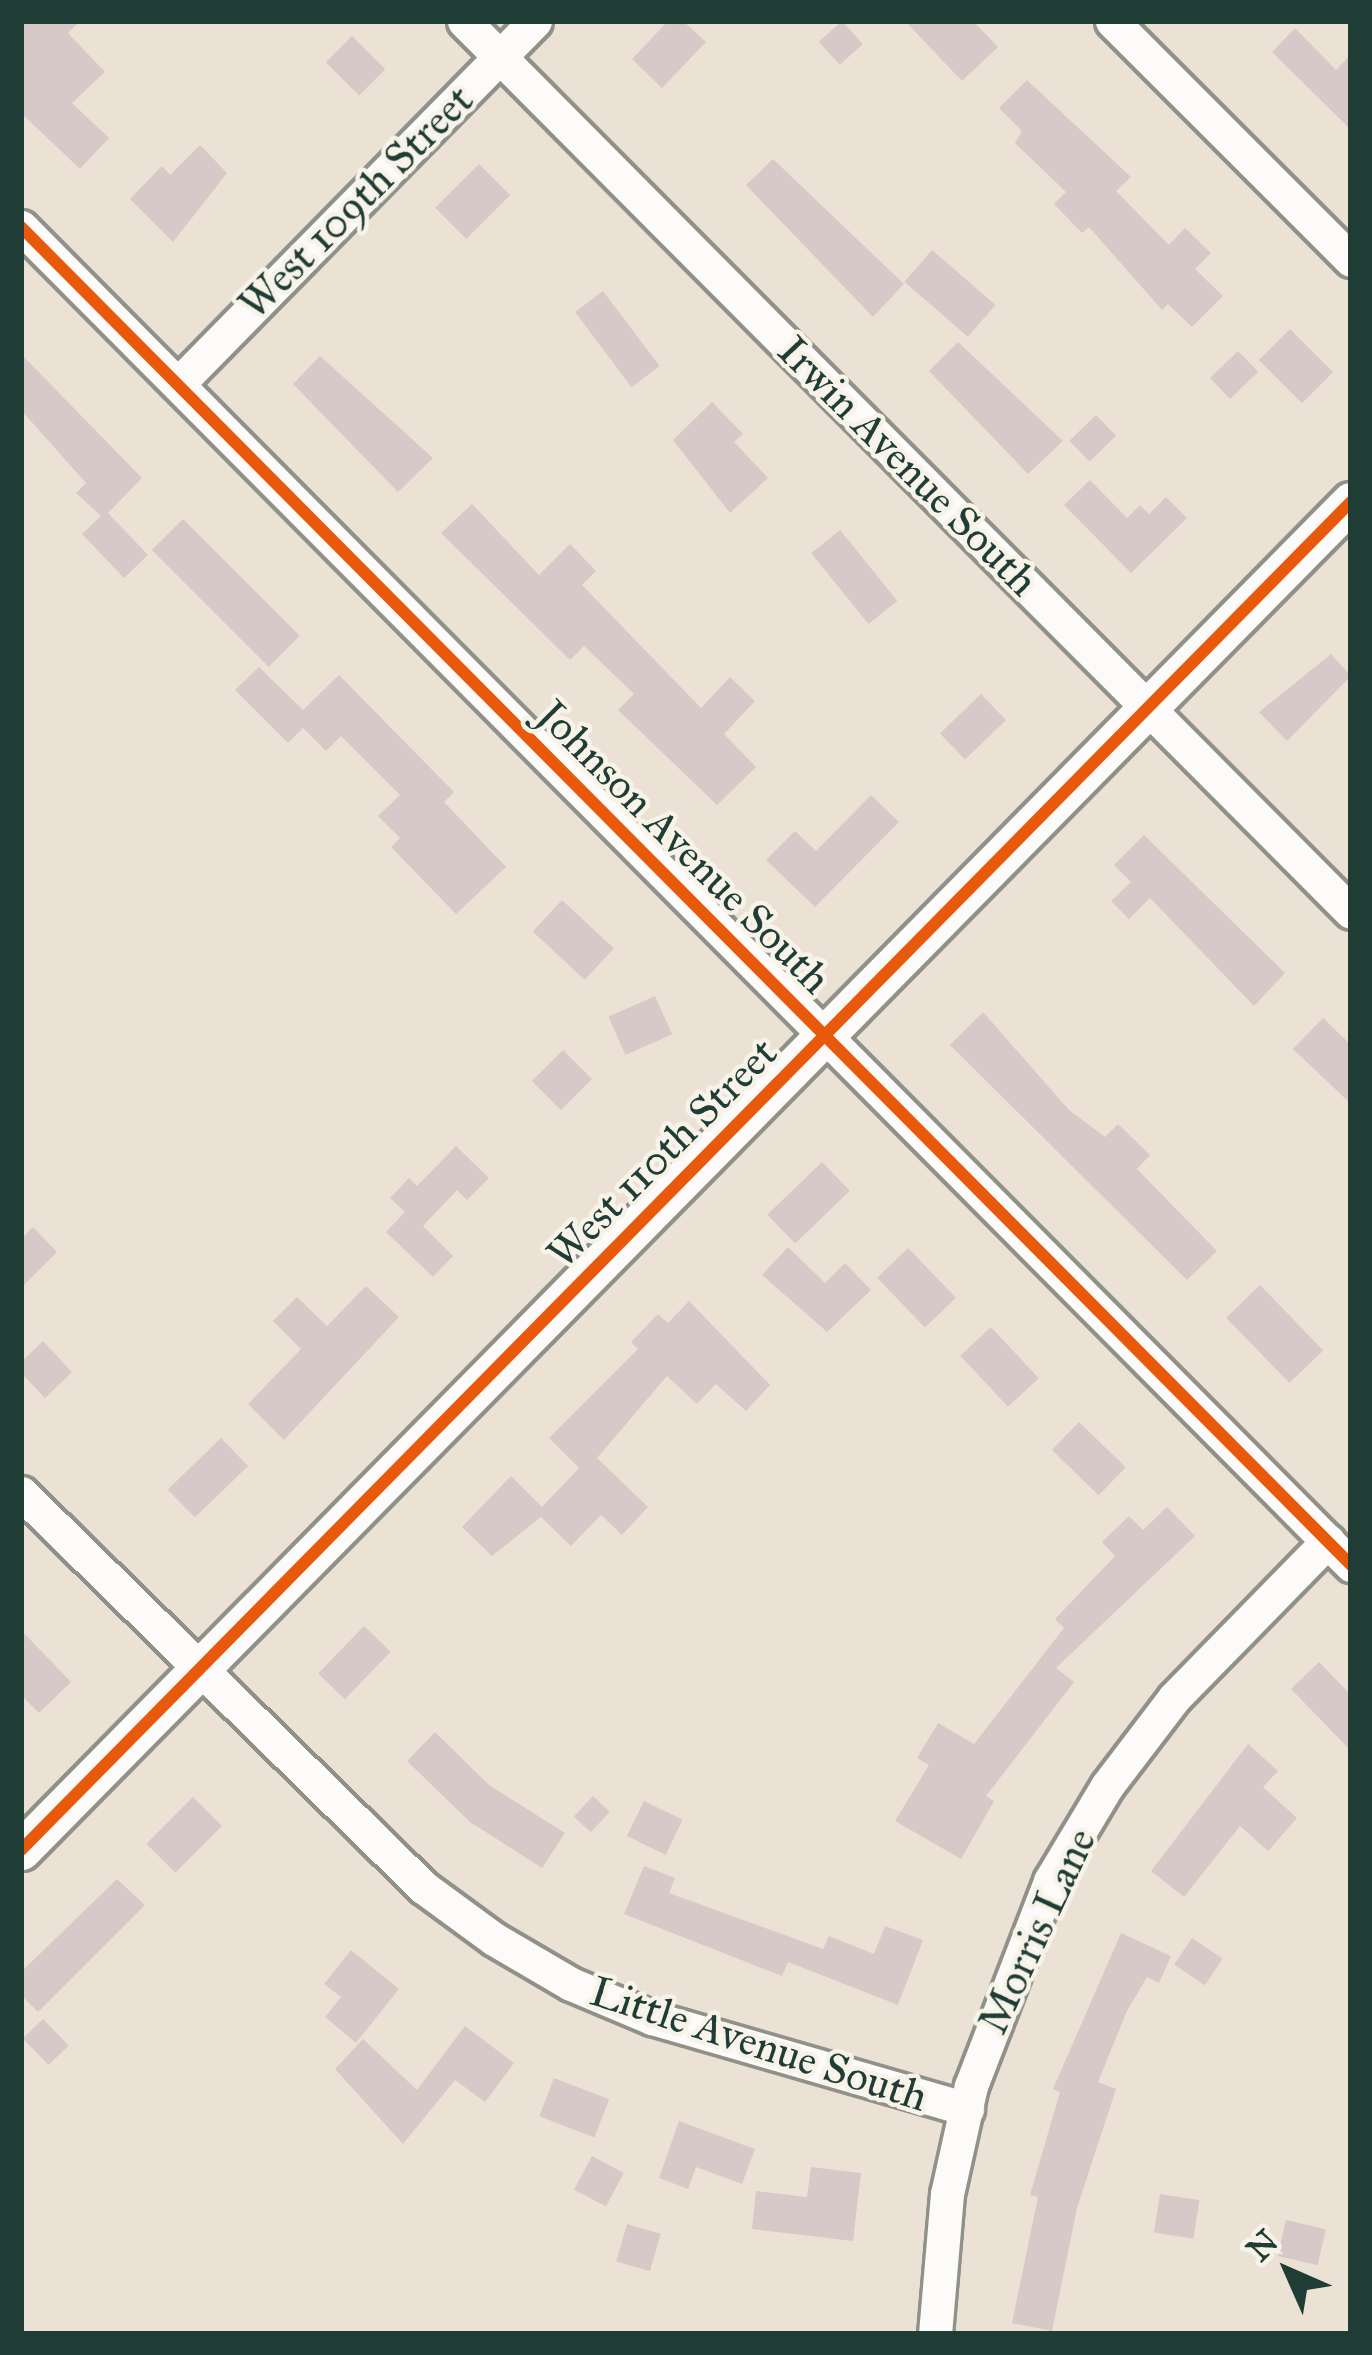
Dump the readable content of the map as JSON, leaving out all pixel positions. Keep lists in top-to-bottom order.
{
  "streets": {
    "street": [
      "West 109th Street",
      "Irwin Avenue South",
      "Johnson Avenue South",
      "West 110th Street",
      "Morris Lane",
      "Little Avenue South"
    ]
  },
  "crossings": [
    ["West 109th Street", "Irwin Avenue South"],
    ["West 109th Street", "Johnson Avenue South"],
    ["Irwin Avenue South", "West 110th Street"],
    ["Johnson Avenue South", "West 110th Street"],
    ["Johnson Avenue South", "Morris Lane"],
    ["West 110th Street", "Little Avenue South"],
    ["Morris Lane", "Little Avenue South"]
  ],
  "north": "top left"
}
